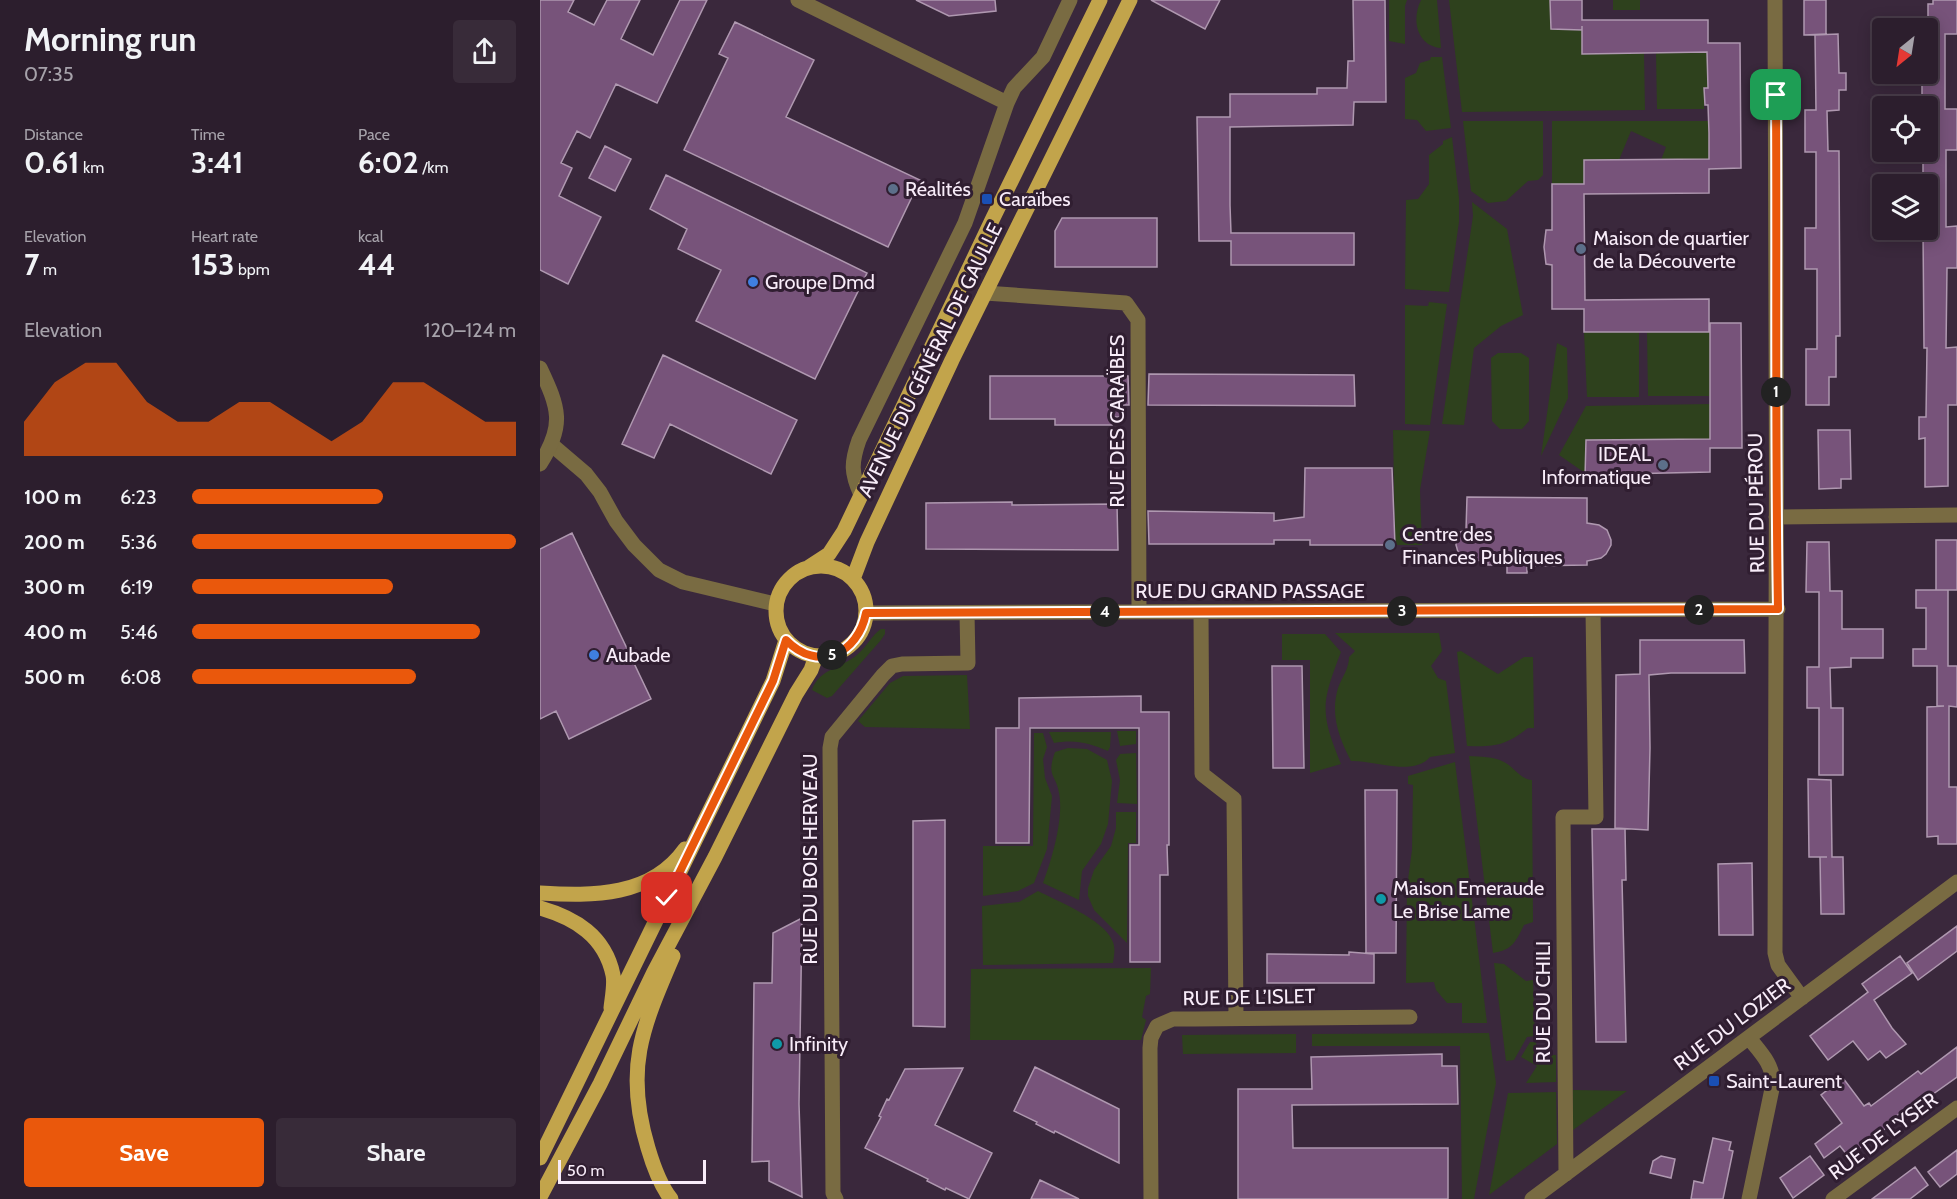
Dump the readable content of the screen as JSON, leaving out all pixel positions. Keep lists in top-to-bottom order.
{
  "streets": {
    "main road": ["AVENUE DU GÉNÉRAL DE GAULLE"],
    "street": [
      "RUE DES CARAÏBES",
      "RUE DU PÉROU",
      "RUE DU GRAND PASSAGE",
      "RUE DU BOIS HERVEAU",
      "RUE DE L’ISLET",
      "RUE DU CHILI",
      "RUE DU LOZIER",
      "RUE DE L'YSER"
    ]
  },
  "crossings": [
    ["AVENUE DU GÉNÉRAL DE GAULLE", "RUE DES CARAÏBES"],
    ["AVENUE DU GÉNÉRAL DE GAULLE", "RUE DU GRAND PASSAGE"],
    ["RUE DES CARAÏBES", "RUE DU GRAND PASSAGE"],
    ["RUE DU PÉROU", "RUE DU GRAND PASSAGE"],
    ["RUE DU PÉROU", "RUE DU LOZIER"],
    ["RUE DU GRAND PASSAGE", "RUE DU BOIS HERVEAU"],
    ["RUE DU GRAND PASSAGE", "RUE DU CHILI"],
    ["RUE DU CHILI", "RUE DU LOZIER"]
  ],
  "places": {
    "other": [
      "Réalités",
      "Maison de quartier de la Découverte",
      "Groupe Dmd",
      "IDEAL Informatique",
      "Centre des Finances Publiques",
      "Aubade",
      "Maison Emeraude Le Brise Lame",
      "Infinity"
    ],
    "transit": ["Caraïbes", "Saint-Laurent"]
  },
  "scale_bar": "50 m",
  "north": "bottom left",
  "page": {
    "heading": ["Morning run", "07:35"],
    "stats": [
      ["Distance", "0.61 km"],
      ["Time", "3:41"],
      ["Pace", "6:02 /km"],
      ["Elevation", "7 m"],
      ["Heart rate", "153 bpm"],
      ["kcal", "44"]
    ],
    "chart": ["Elevation", "120–124 m"],
    "pins": [
      "1",
      "2",
      "3",
      "4",
      "5"
    ],
    "list": [
      {
        "name": "100 m",
        "note": "6:23"
      },
      {
        "name": "200 m",
        "note": "5:36"
      },
      {
        "name": "300 m",
        "note": "6:19"
      },
      {
        "name": "400 m",
        "note": "5:46"
      },
      {
        "name": "500 m",
        "note": "6:08"
      }
    ],
    "buttons": ["Save", "Share"],
    "scale": "50 m"
  }
}
